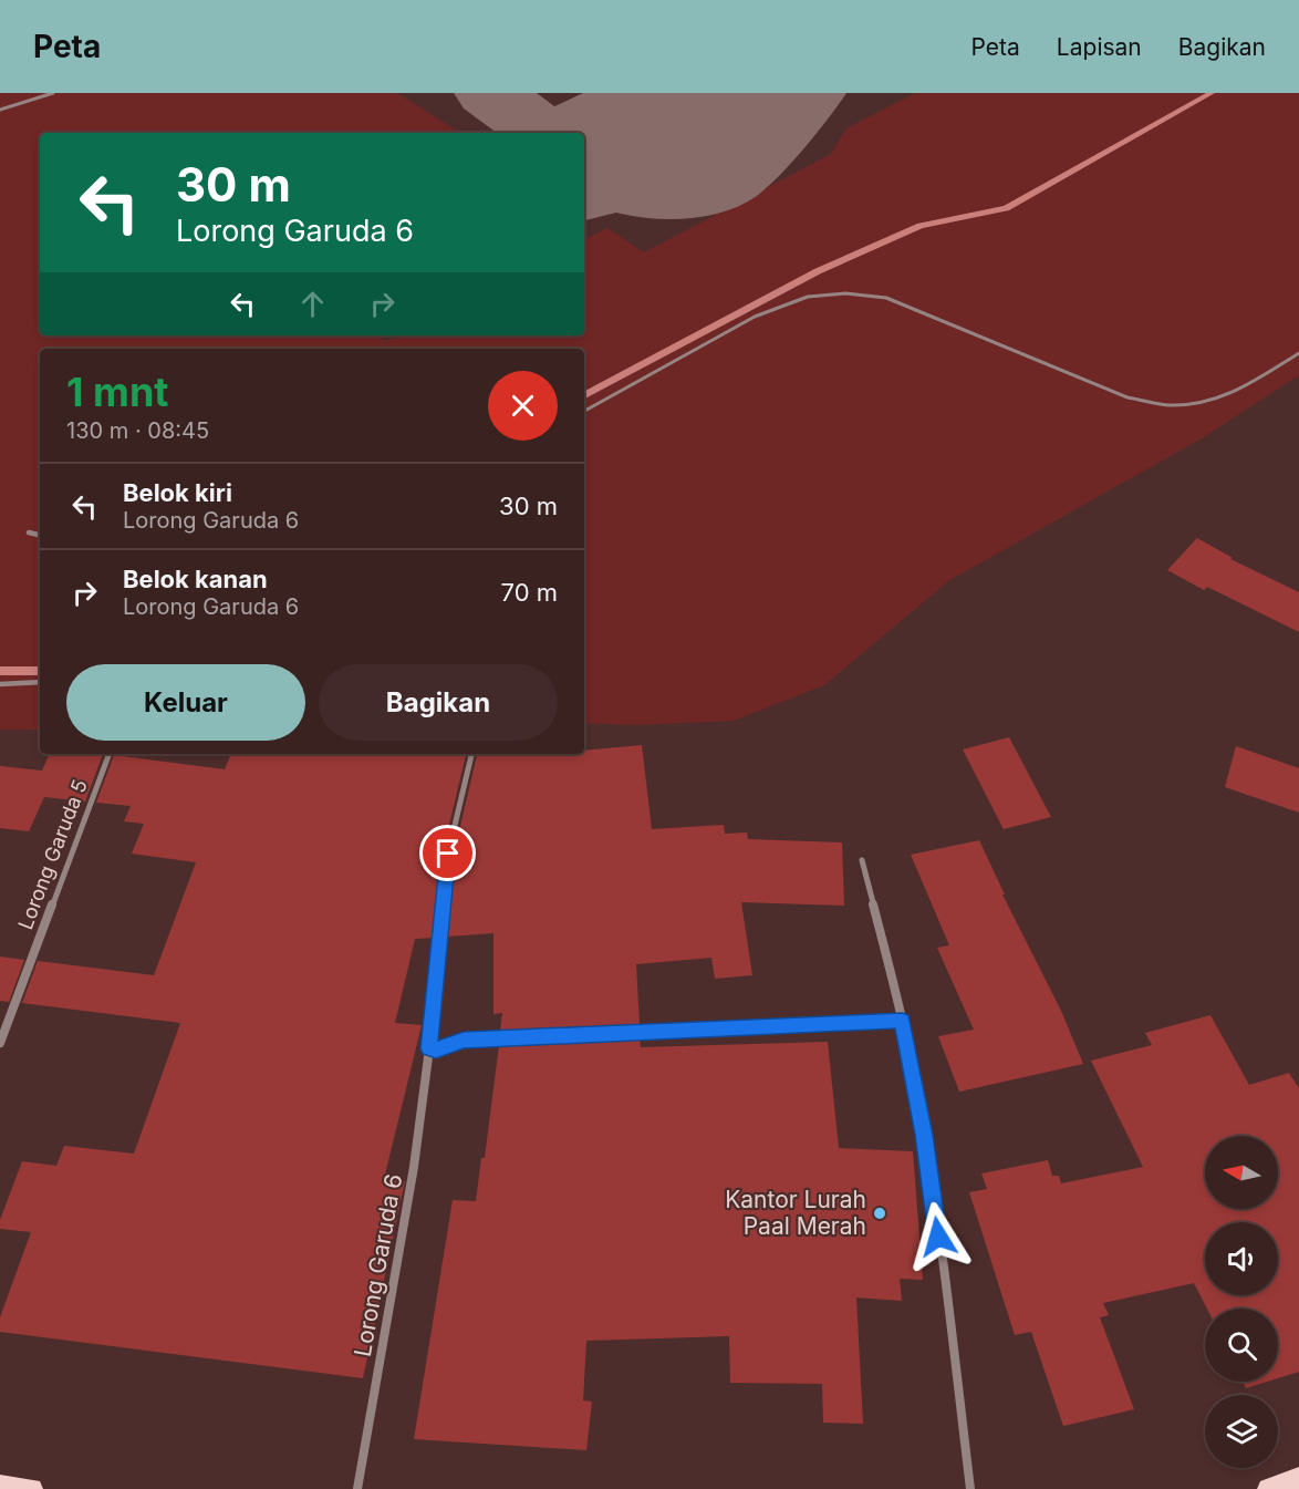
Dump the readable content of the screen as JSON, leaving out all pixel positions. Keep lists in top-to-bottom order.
{
  "streets": {
    "street": ["Lorong Garuda 5", "Lorong Garuda 6"]
  },
  "places": ["Kantor Lurah Paal Merah"],
  "north": "left",
  "page": {
    "header": "Peta",
    "nav": ["Peta", "Lapisan", "Bagikan"],
    "turn": ["30 m", "Lorong Garuda 6"],
    "heading": ["1 mnt", "130 m · 08:45"],
    "list": [
      {
        "name": "Belok kiri",
        "note": "Lorong Garuda 6",
        "value": "30 m"
      },
      {
        "name": "Belok kanan",
        "note": "Lorong Garuda 6",
        "value": "70 m"
      }
    ],
    "buttons": ["Keluar", "Bagikan"]
  }
}
